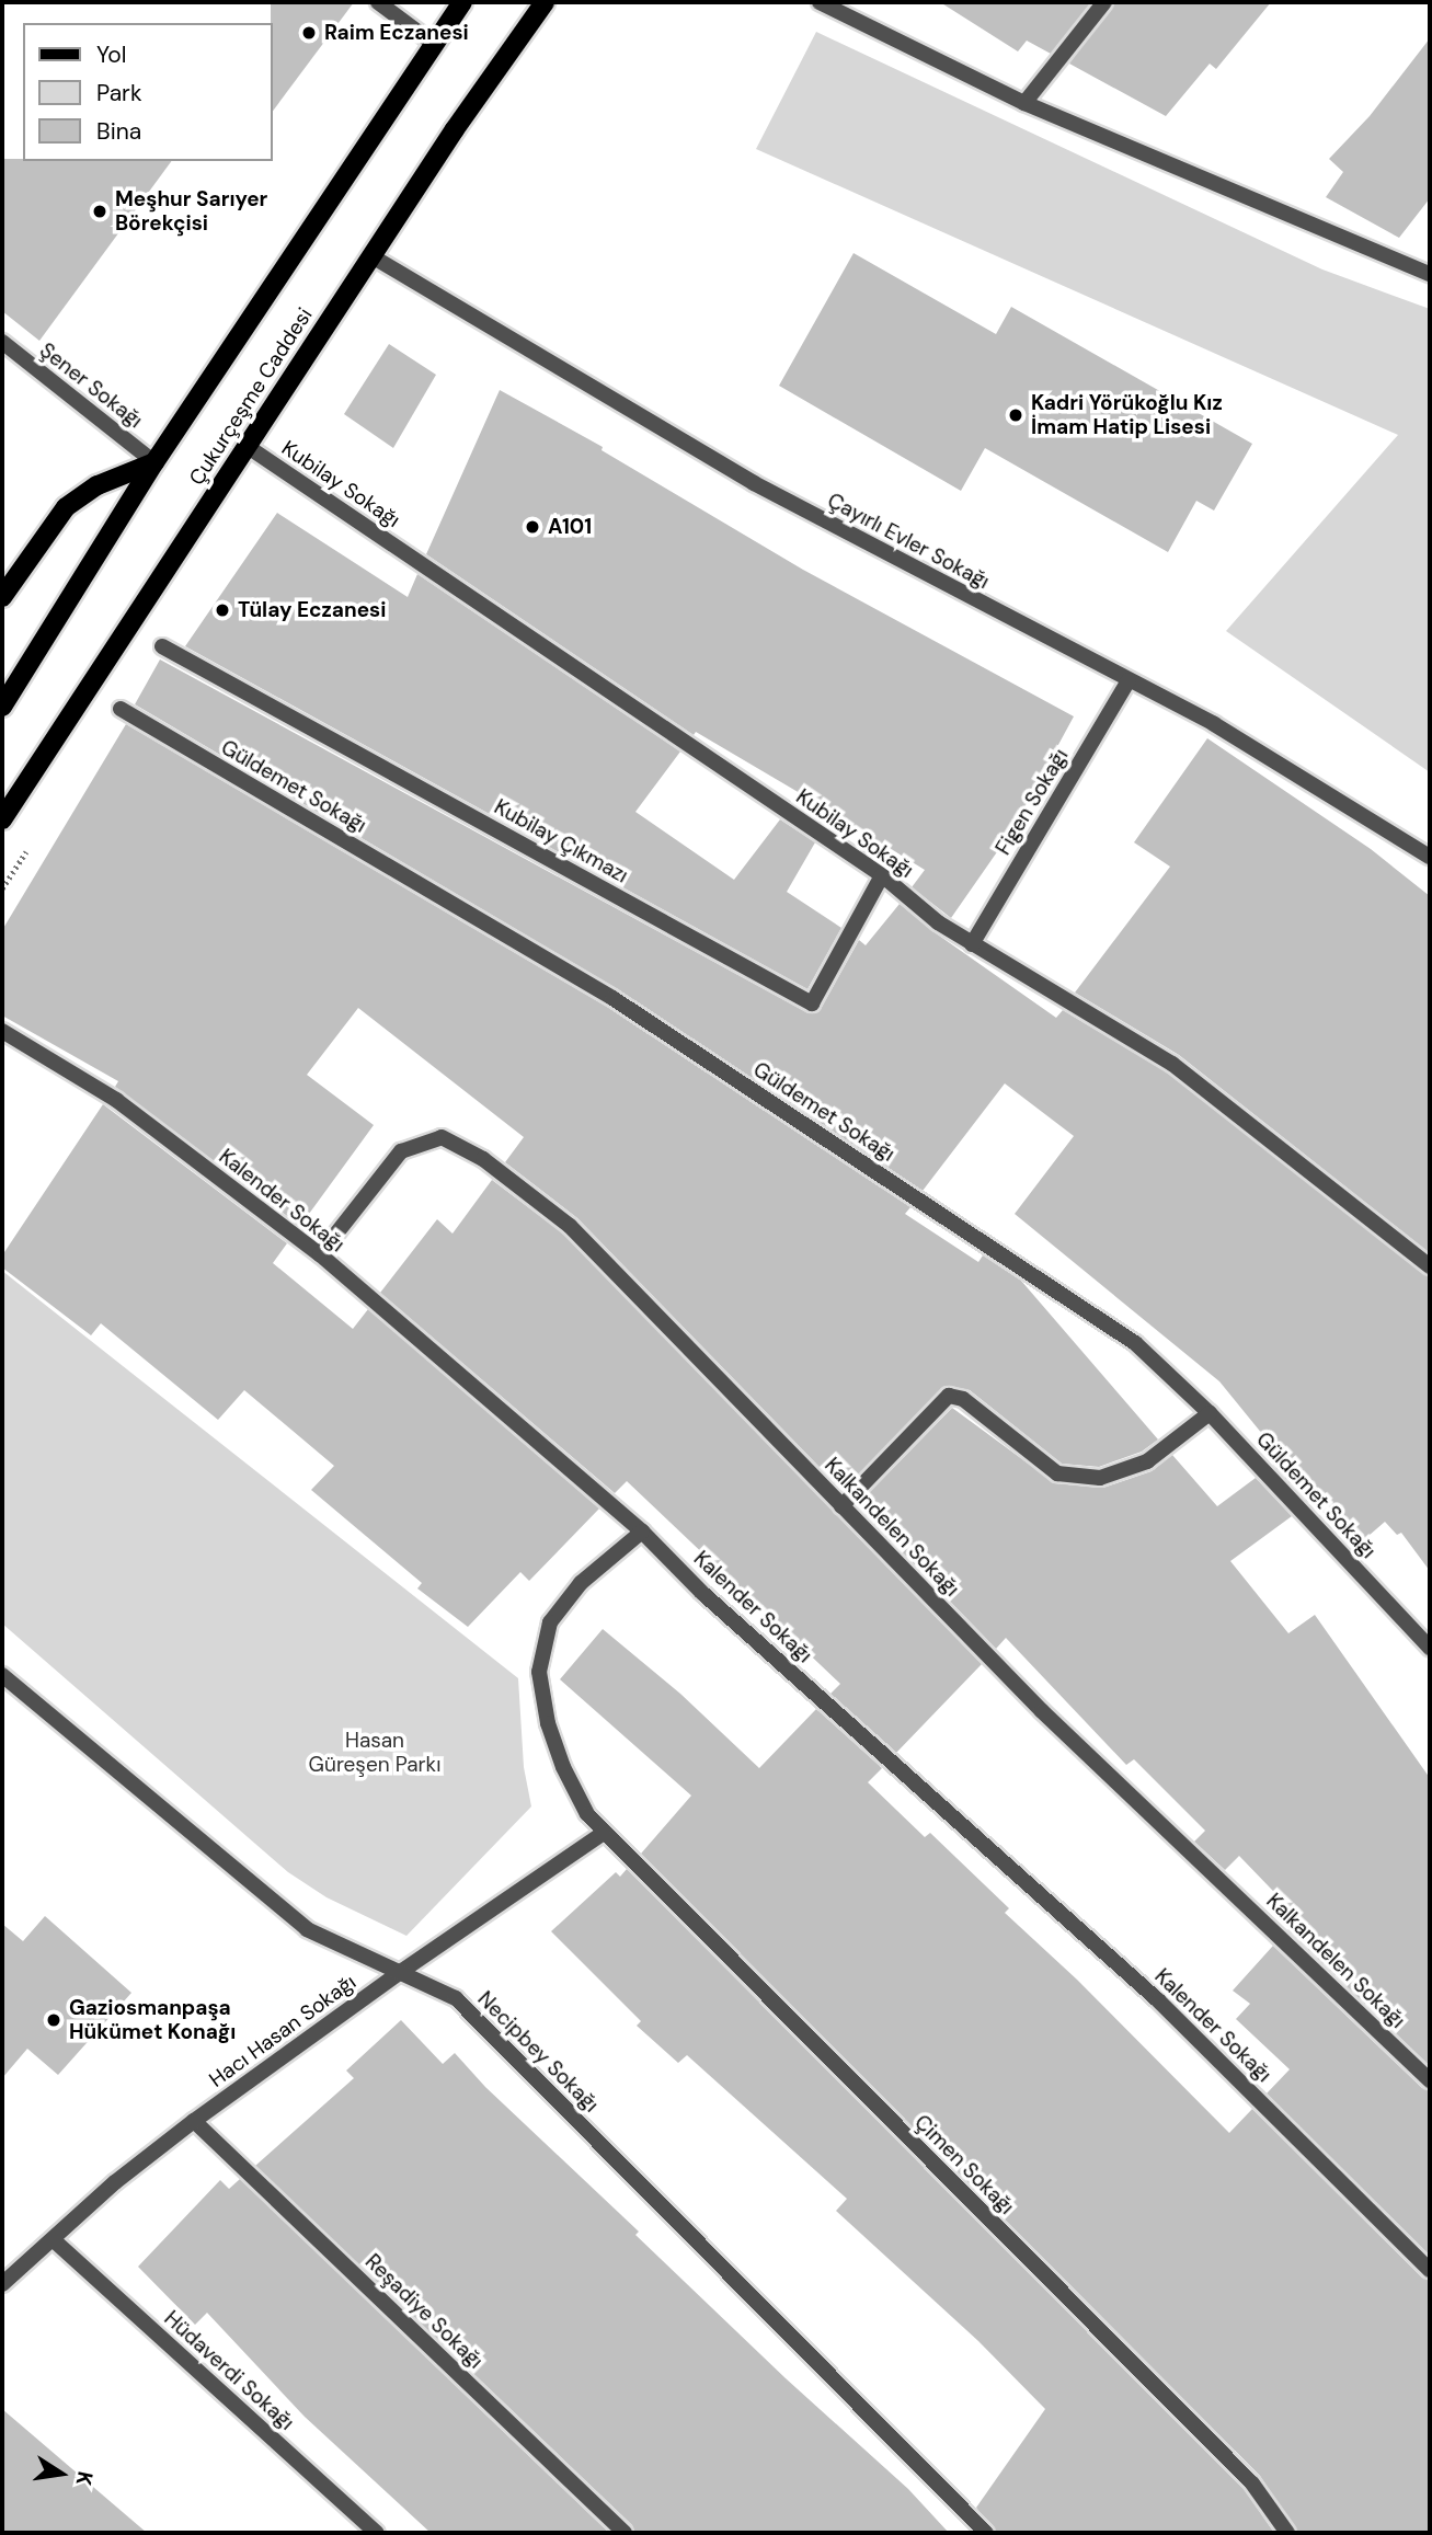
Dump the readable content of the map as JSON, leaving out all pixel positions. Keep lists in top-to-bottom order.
{
  "streets": {
    "main road": ["Çukurçeşme Caddesi"],
    "street": [
      "Şener Sokağı",
      "Kubilay Sokağı",
      "Çayırlı Evler Sokağı",
      "Güldemet Sokağı",
      "Figen Sokağı",
      "Kubilay Çıkmazı",
      "Kalender Sokağı",
      "Kalkandelen Sokağı",
      "Hacı Hasan Sokağı",
      "Necipbey Sokağı",
      "Çimen Sokağı",
      "Reşadiye Sokağı",
      "Hüdaverdi Sokağı"
    ]
  },
  "crossings": [
    ["Şener Sokağı", "Çukurçeşme Caddesi"],
    ["Çukurçeşme Caddesi", "Kubilay Sokağı"],
    ["Çukurçeşme Caddesi", "Çayırlı Evler Sokağı"],
    ["Kubilay Sokağı", "Figen Sokağı"],
    ["Kubilay Sokağı", "Kubilay Çıkmazı"],
    ["Çayırlı Evler Sokağı", "Figen Sokağı"],
    ["Kalender Sokağı", "Kalkandelen Sokağı"],
    ["Kalender Sokağı", "Çimen Sokağı"],
    ["Hacı Hasan Sokağı", "Necipbey Sokağı"],
    ["Hacı Hasan Sokağı", "Çimen Sokağı"],
    ["Hacı Hasan Sokağı", "Reşadiye Sokağı"],
    ["Hacı Hasan Sokağı", "Hüdaverdi Sokağı"]
  ],
  "parks": ["Hasan Güreşen Parkı"],
  "places": [
    "Raim Eczanesi",
    "Meşhur Sarıyer Börekçisi",
    "Kadri Yörükoğlu Kız İmam Hatip Lisesi",
    "A101",
    "Tülay Eczanesi",
    "Gaziosmanpaşa Hükümet Konağı"
  ],
  "legend": ["Yol", "Park", "Bina"],
  "north": "right"
}
